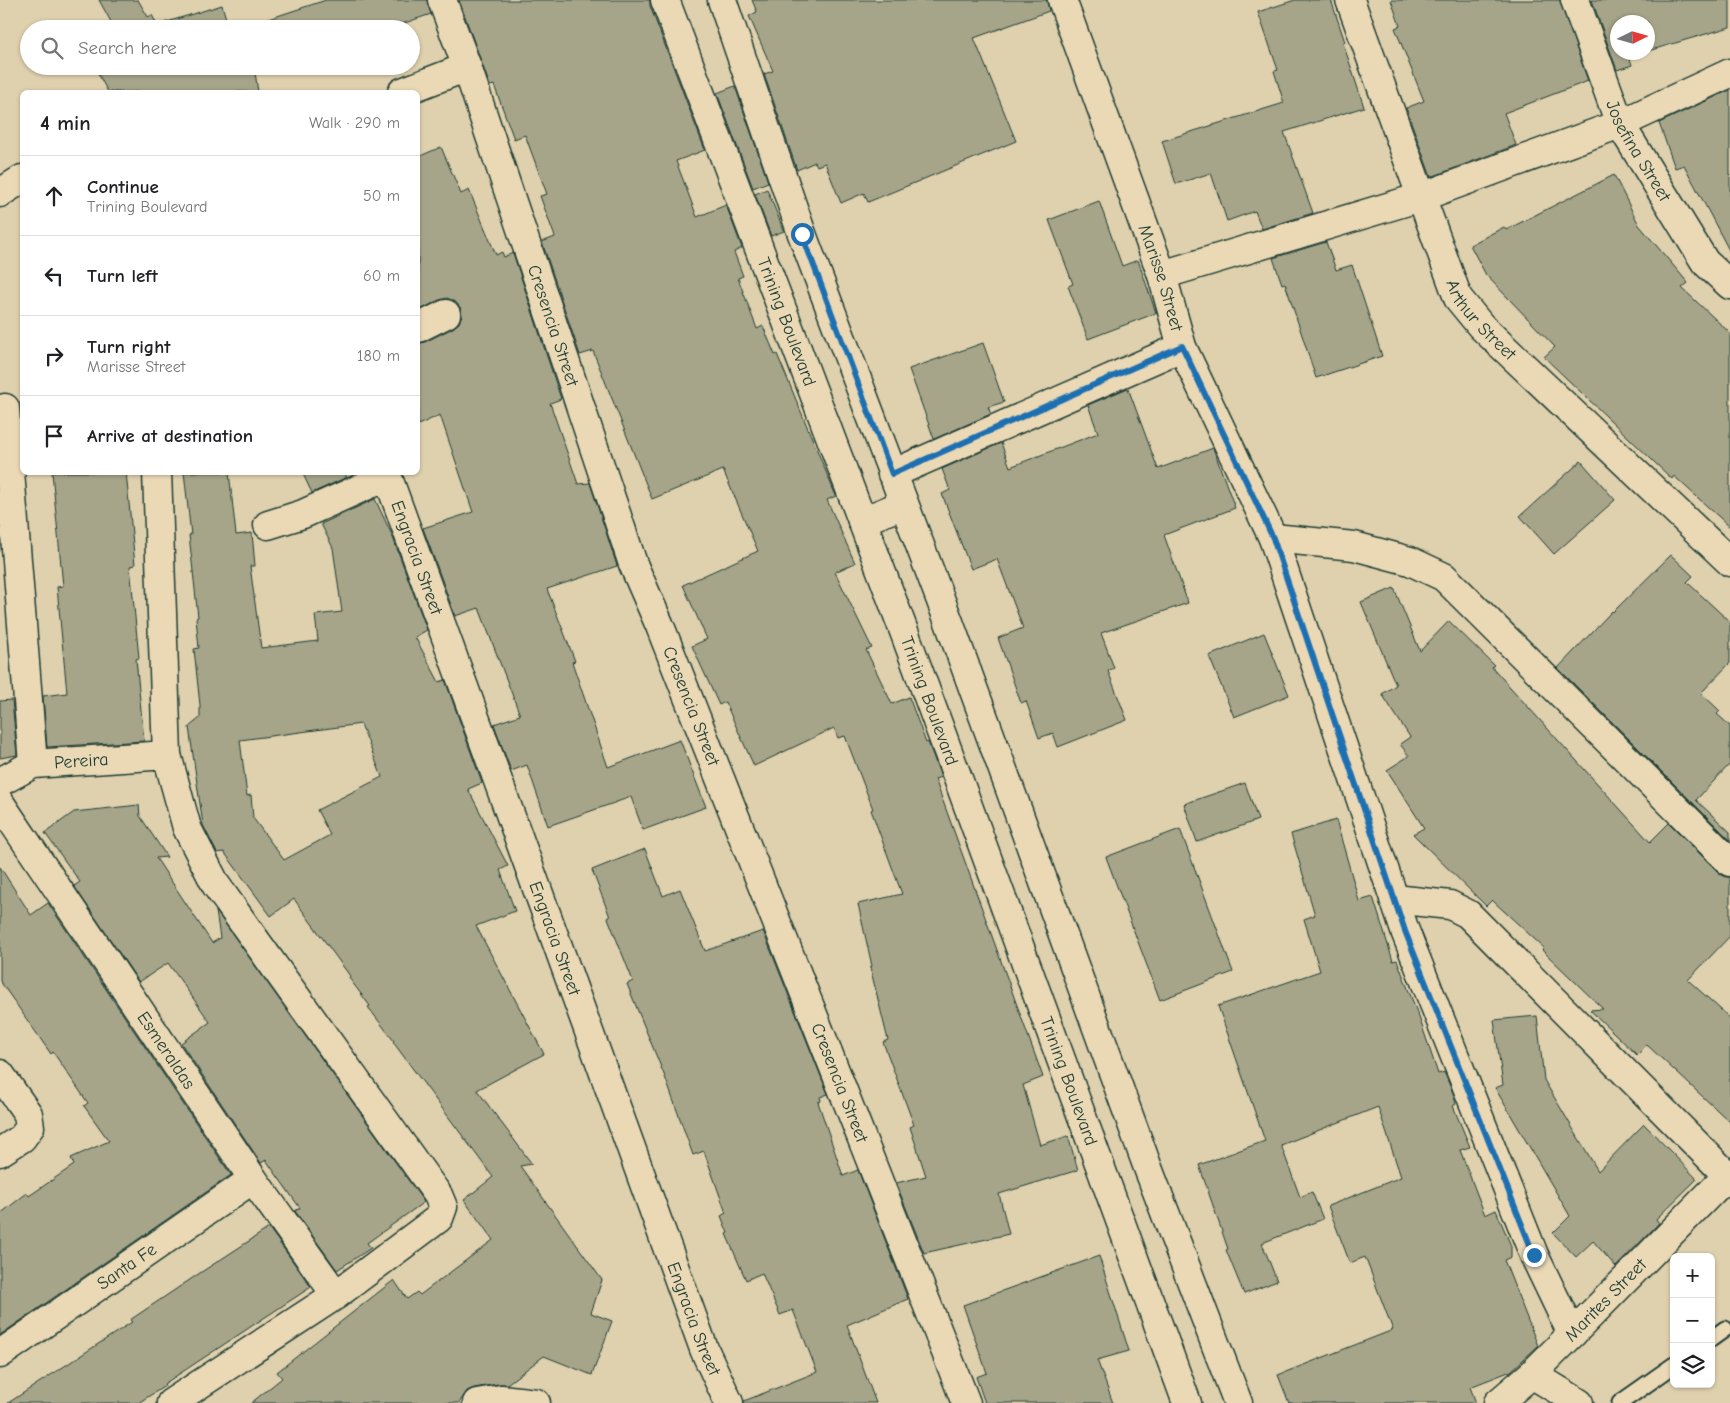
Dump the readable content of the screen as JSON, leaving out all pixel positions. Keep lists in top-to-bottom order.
{
  "streets": {
    "street": [
      "Josefina Street",
      "Marisse Street",
      "Arthur Street",
      "Trining Boulevard",
      "Cresencia Street",
      "Engracia Street",
      "Pereira",
      "Esmeraldas",
      "Santa Fe",
      "Marites Street"
    ]
  },
  "crossings": [
    ["Marisse Street", "Marites Street"],
    ["Esmeraldas", "Santa Fe"]
  ],
  "north": "right",
  "page": {
    "search": "Search here",
    "heading": ["4 min", "Walk · 290 m"],
    "list": [
      ["Continue", "Trining Boulevard", "50 m"],
      ["Turn left", "60 m"],
      ["Turn right", "Marisse Street", "180 m"],
      "Arrive at destination"
    ],
    "map_buttons": ["+", "−"]
  }
}
